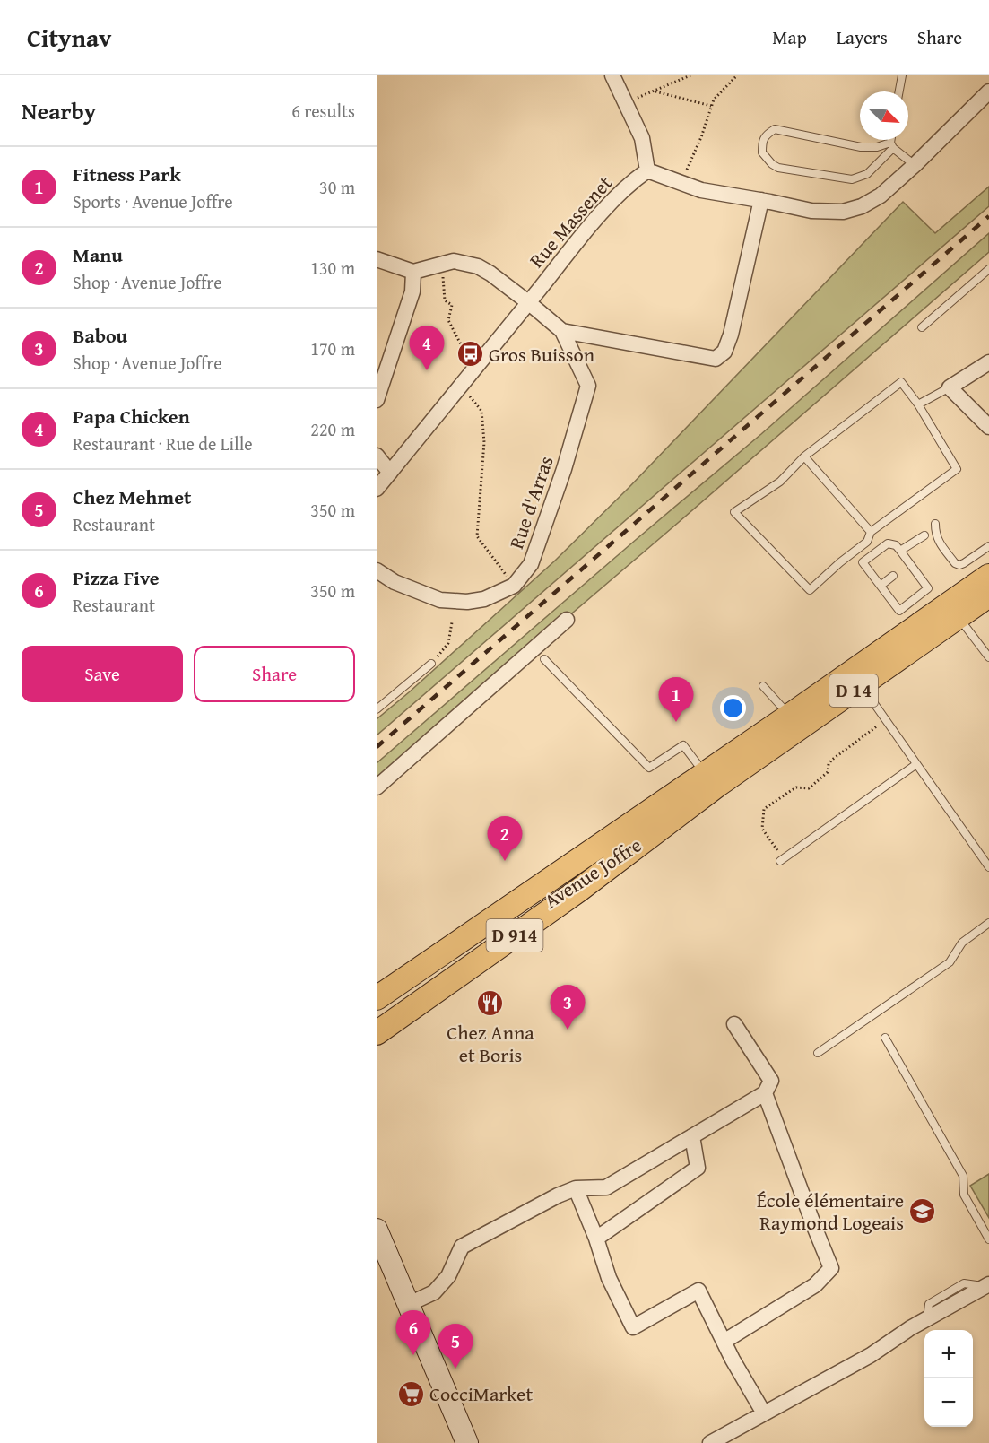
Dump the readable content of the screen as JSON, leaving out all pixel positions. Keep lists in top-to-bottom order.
{
  "streets": {
    "main road": ["D 14", "Avenue Joffre", "D 914"],
    "street": ["Rue Massenet", "Rue d'Arras"]
  },
  "crossings": [
    ["Rue Massenet", "Rue d'Arras"],
    ["D 14", "Avenue Joffre"]
  ],
  "places": {
    "bus stop": ["Gros Buisson"],
    "restaurant": ["Chez Anna et Boris"],
    "school or university": ["École élémentaire Raymond Logeais"],
    "supermarket": ["CocciMarket"]
  },
  "north": "bottom right",
  "page": {
    "header": "Citynav",
    "nav": ["Map", "Layers", "Share"],
    "heading": ["Nearby", "6 results"],
    "list": [
      {
        "mark": "1",
        "name": "Fitness Park",
        "note": "Sports · Avenue Joffre",
        "value": "30 m"
      },
      {
        "mark": "2",
        "name": "Manu",
        "note": "Shop · Avenue Joffre",
        "value": "130 m"
      },
      {
        "mark": "3",
        "name": "Babou",
        "note": "Shop · Avenue Joffre",
        "value": "170 m"
      },
      {
        "mark": "4",
        "name": "Papa Chicken",
        "note": "Restaurant · Rue de Lille",
        "value": "220 m"
      },
      {
        "mark": "5",
        "name": "Chez Mehmet",
        "note": "Restaurant",
        "value": "350 m"
      },
      {
        "mark": "6",
        "name": "Pizza Five",
        "note": "Restaurant",
        "value": "350 m"
      }
    ],
    "pins": [
      "4",
      "1",
      "2",
      "3",
      "6",
      "5"
    ],
    "buttons": ["Save", "Share"],
    "map_buttons": ["+", "−"]
  }
}
